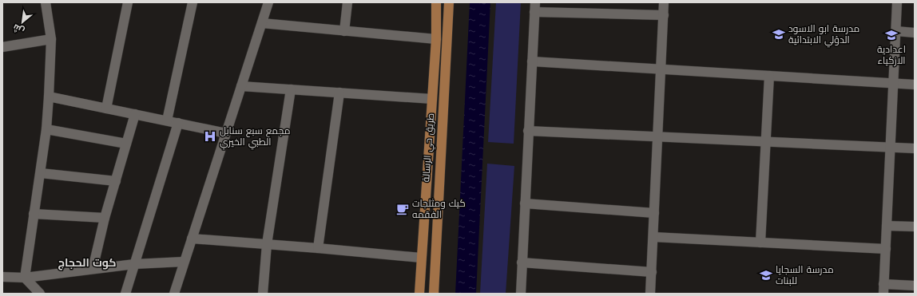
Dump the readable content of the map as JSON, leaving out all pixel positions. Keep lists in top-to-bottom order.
{
  "streets": {
    "main road": ["طريق حي الرسالة"]
  },
  "districts": ["كوت الحجاج"],
  "places": {
    "school or university": ["مدرسة ابو الاسود الدؤلي الابتدائية", "اعدادية الازكياء", "مدرسة السجايا للبنات"],
    "hospital": ["مجمع سبع سنابل الطبي الخيري"],
    "cafe": ["كيك ومثلجات الفقمه"]
  },
  "north": "bottom left"
}
